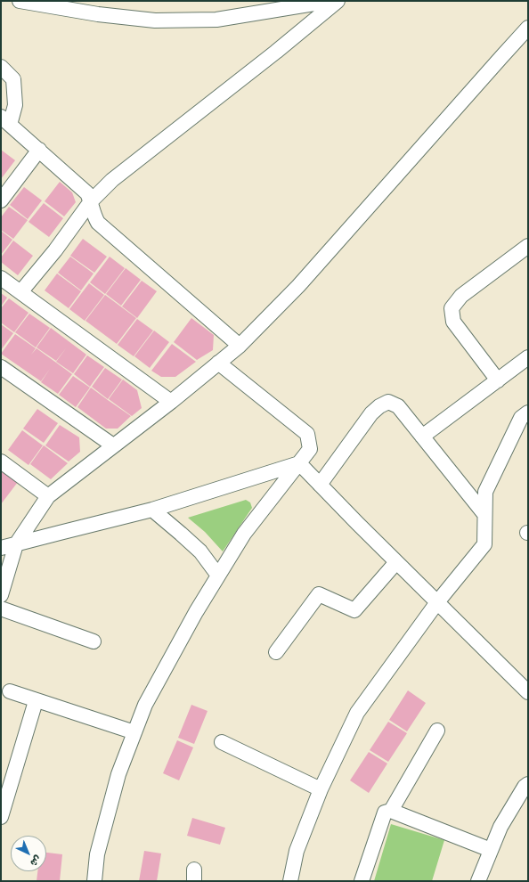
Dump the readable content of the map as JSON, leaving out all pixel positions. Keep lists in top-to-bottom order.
{
  "north": "bottom right"
}
